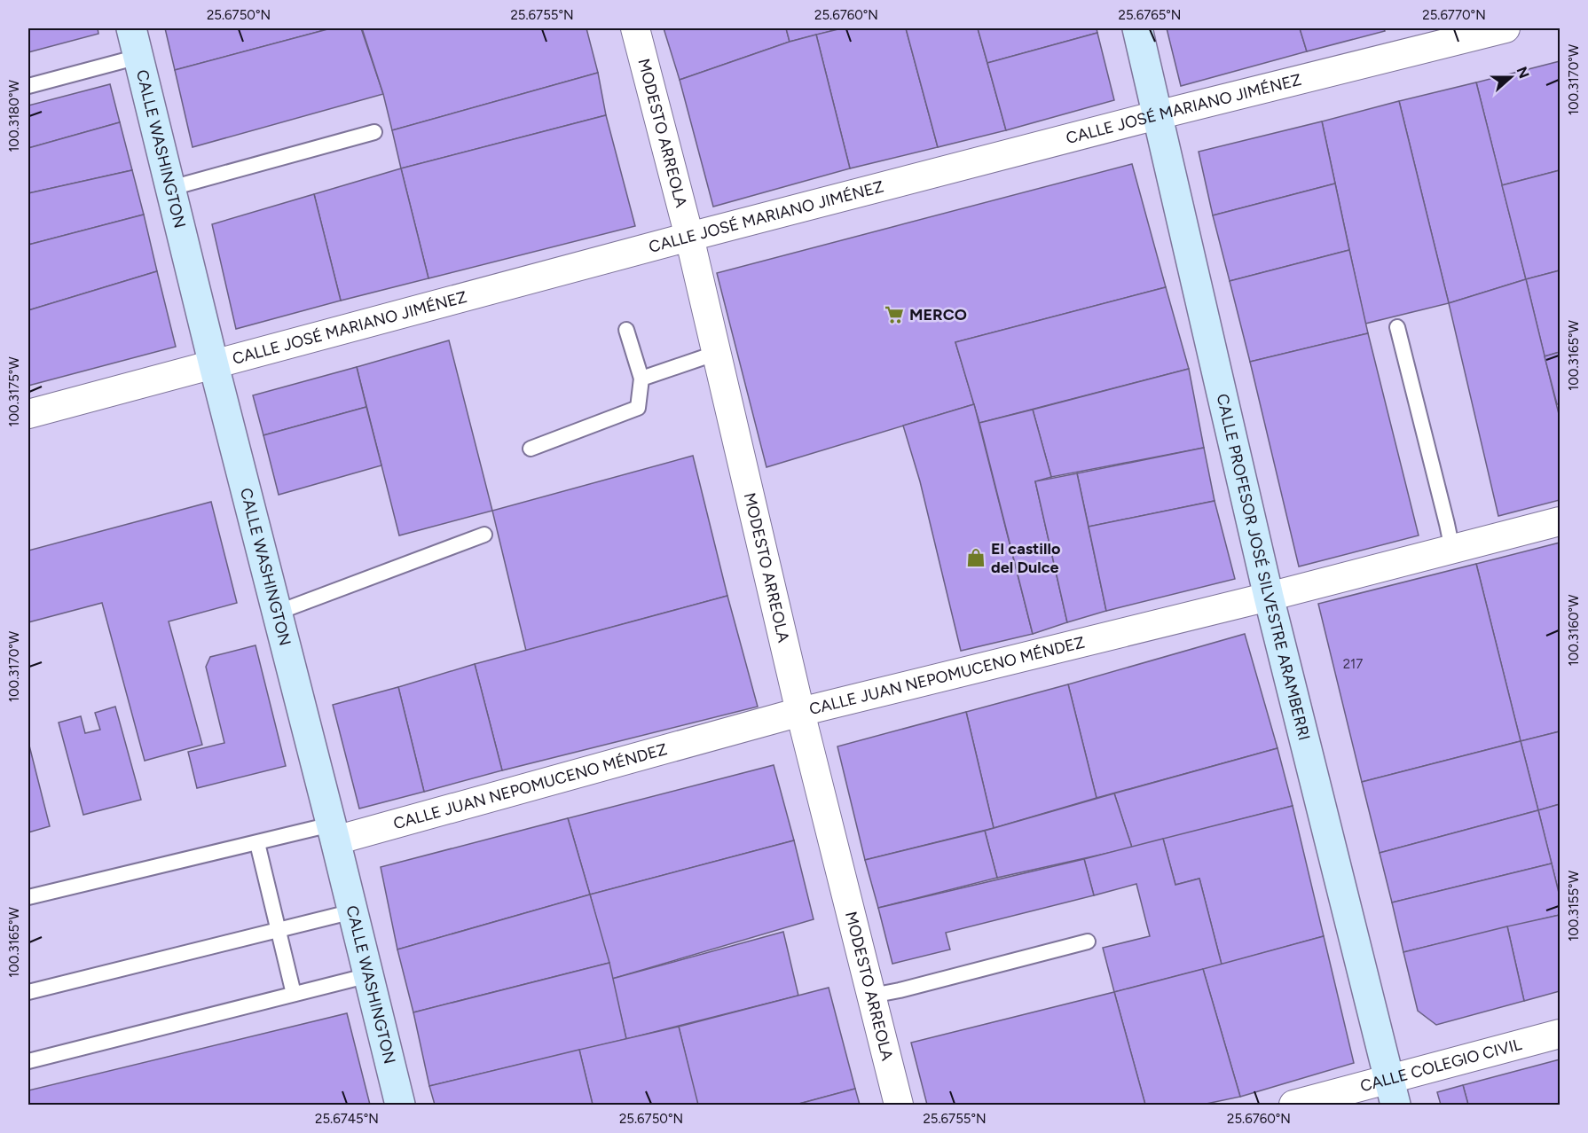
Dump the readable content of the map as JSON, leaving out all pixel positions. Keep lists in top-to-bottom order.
{
  "streets": {
    "main road": ["CALLE WASHINGTON", "CALLE PROFESOR JOSÉ SILVESTRE ARAMBERRI"],
    "street": [
      "CALLE JOSÉ MARIANO JIMÉNEZ",
      "MODESTO ARREOLA",
      "CALLE JUAN NEPOMUCENO MÉNDEZ",
      "CALLE COLEGIO CIVIL"
    ]
  },
  "crossings": [
    ["CALLE JOSÉ MARIANO JIMÉNEZ", "MODESTO ARREOLA"],
    ["CALLE JOSÉ MARIANO JIMÉNEZ", "CALLE WASHINGTON"],
    ["CALLE JOSÉ MARIANO JIMÉNEZ", "CALLE PROFESOR JOSÉ SILVESTRE ARAMBERRI"],
    ["MODESTO ARREOLA", "CALLE JUAN NEPOMUCENO MÉNDEZ"],
    ["CALLE WASHINGTON", "CALLE JUAN NEPOMUCENO MÉNDEZ"],
    ["CALLE PROFESOR JOSÉ SILVESTRE ARAMBERRI", "CALLE JUAN NEPOMUCENO MÉNDEZ"],
    ["CALLE PROFESOR JOSÉ SILVESTRE ARAMBERRI", "CALLE COLEGIO CIVIL"]
  ],
  "places": {
    "supermarket": ["MERCO"],
    "shop": ["El castillo del Dulce"]
  },
  "house_numbers": ["217"],
  "north": "right",
  "coordinates": [
    "25.6750°N",
    "25.6755°N",
    "25.6760°N",
    "25.6765°N",
    "25.6770°N",
    "100.3170°W",
    "100.3180°W",
    "100.3165°W",
    "100.3175°W",
    "100.3160°W",
    "100.3155°W",
    "25.6745°N"
  ]
}
